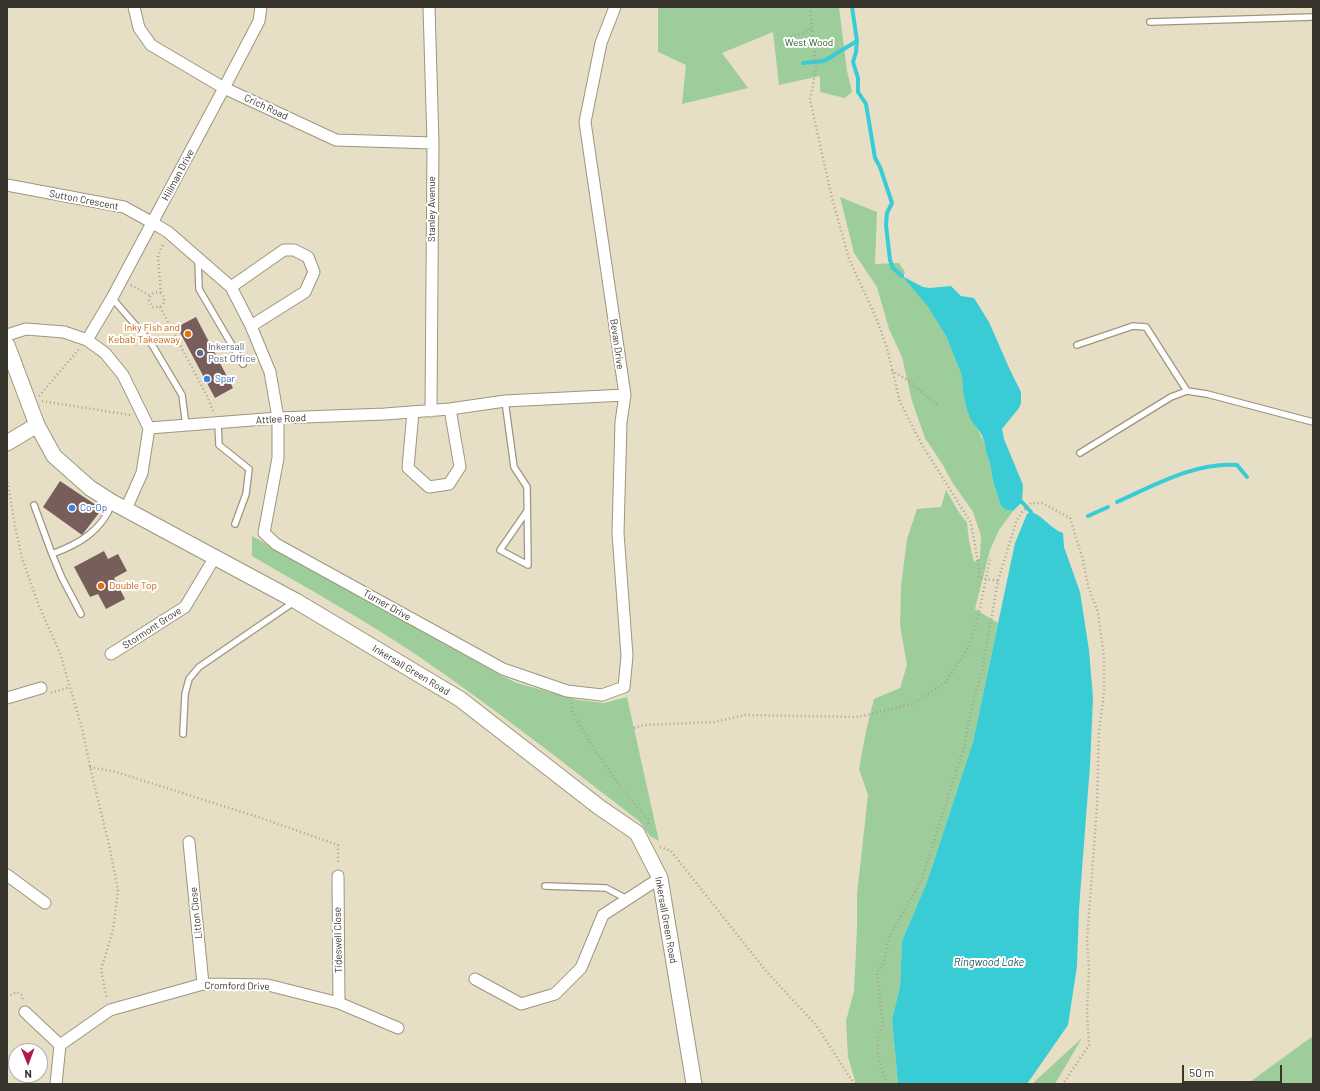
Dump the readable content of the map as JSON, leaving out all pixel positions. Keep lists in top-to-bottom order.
{
  "streets": {
    "street": [
      "Crich Road",
      "Hillman Drive",
      "Sutton Crescent",
      "Stanley Avenue",
      "Bevan Drive",
      "Attlee Road",
      "Turner Drive",
      "Stormont Grove",
      "Inkersall Green Road",
      "Litton Close",
      "Tideswell Close",
      "Cromford Drive"
    ]
  },
  "crossings": [
    ["Crich Road", "Hillman Drive"],
    ["Crich Road", "Stanley Avenue"],
    ["Hillman Drive", "Sutton Crescent"],
    ["Sutton Crescent", "Attlee Road"],
    ["Sutton Crescent", "Turner Drive"],
    ["Stanley Avenue", "Attlee Road"],
    ["Bevan Drive", "Attlee Road"],
    ["Bevan Drive", "Turner Drive"],
    ["Attlee Road", "Turner Drive"],
    ["Stormont Grove", "Inkersall Green Road"],
    ["Litton Close", "Cromford Drive"],
    ["Tideswell Close", "Cromford Drive"]
  ],
  "water": ["Ringwood Lake"],
  "parks": ["West Wood"],
  "places": [
    "Inky Fish and Kebab Takeaway",
    "Inkersall Post Office",
    "Spar",
    "Co-Op",
    "Double Top"
  ],
  "scale_bar": "50 m",
  "north": "bottom"
}
